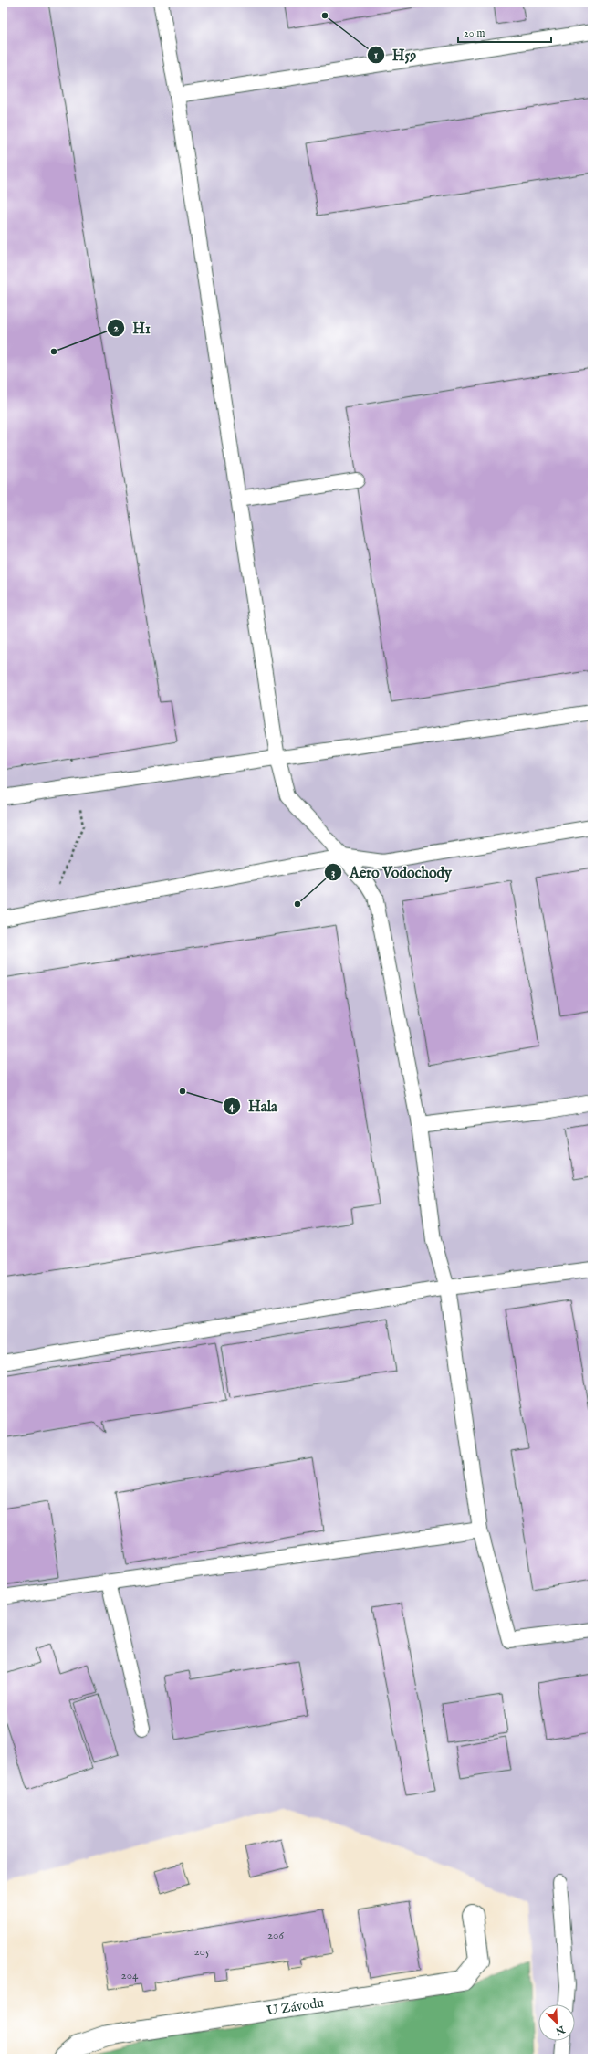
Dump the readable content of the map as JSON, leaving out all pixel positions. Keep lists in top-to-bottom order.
{
  "streets": {
    "street": ["U Závodu"]
  },
  "places": [
    "H59",
    "H1",
    "Aero Vodochody",
    "Hala"
  ],
  "house_numbers": ["206", "205", "204"],
  "scale_bar": "20 m",
  "north": "bottom right"
}
